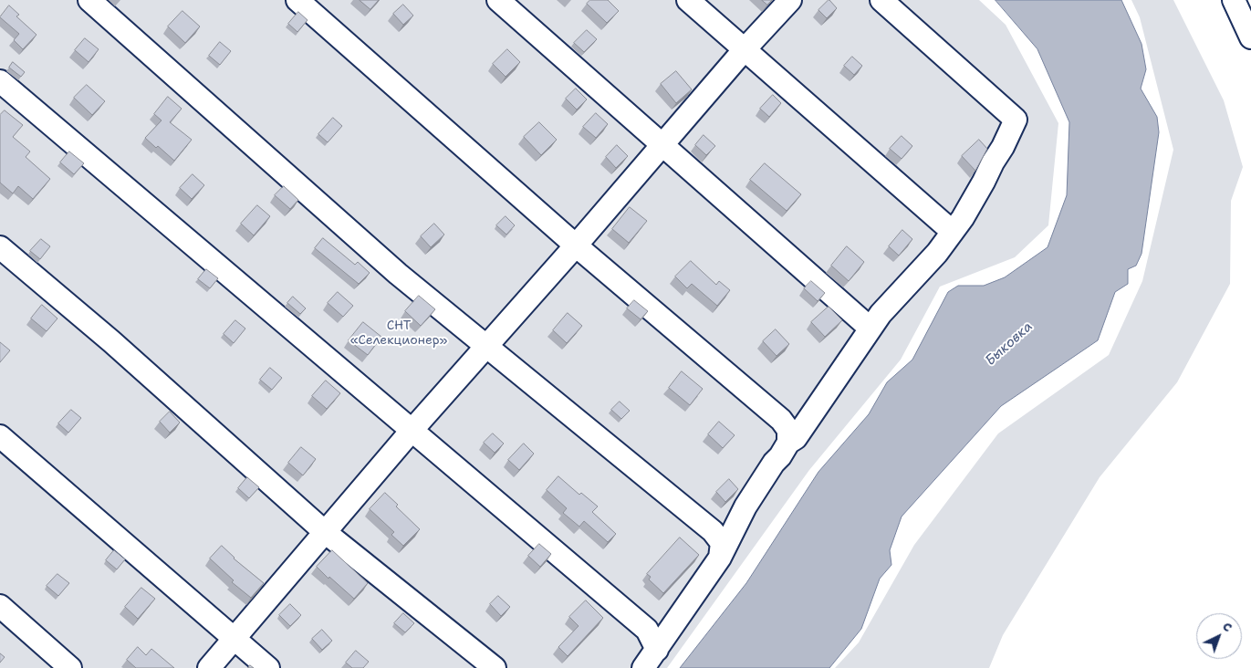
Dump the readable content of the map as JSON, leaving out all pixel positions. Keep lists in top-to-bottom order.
{
  "water": ["Быковка"],
  "parks": ["СНТ «Селекционер»"],
  "north": "top right"
}
